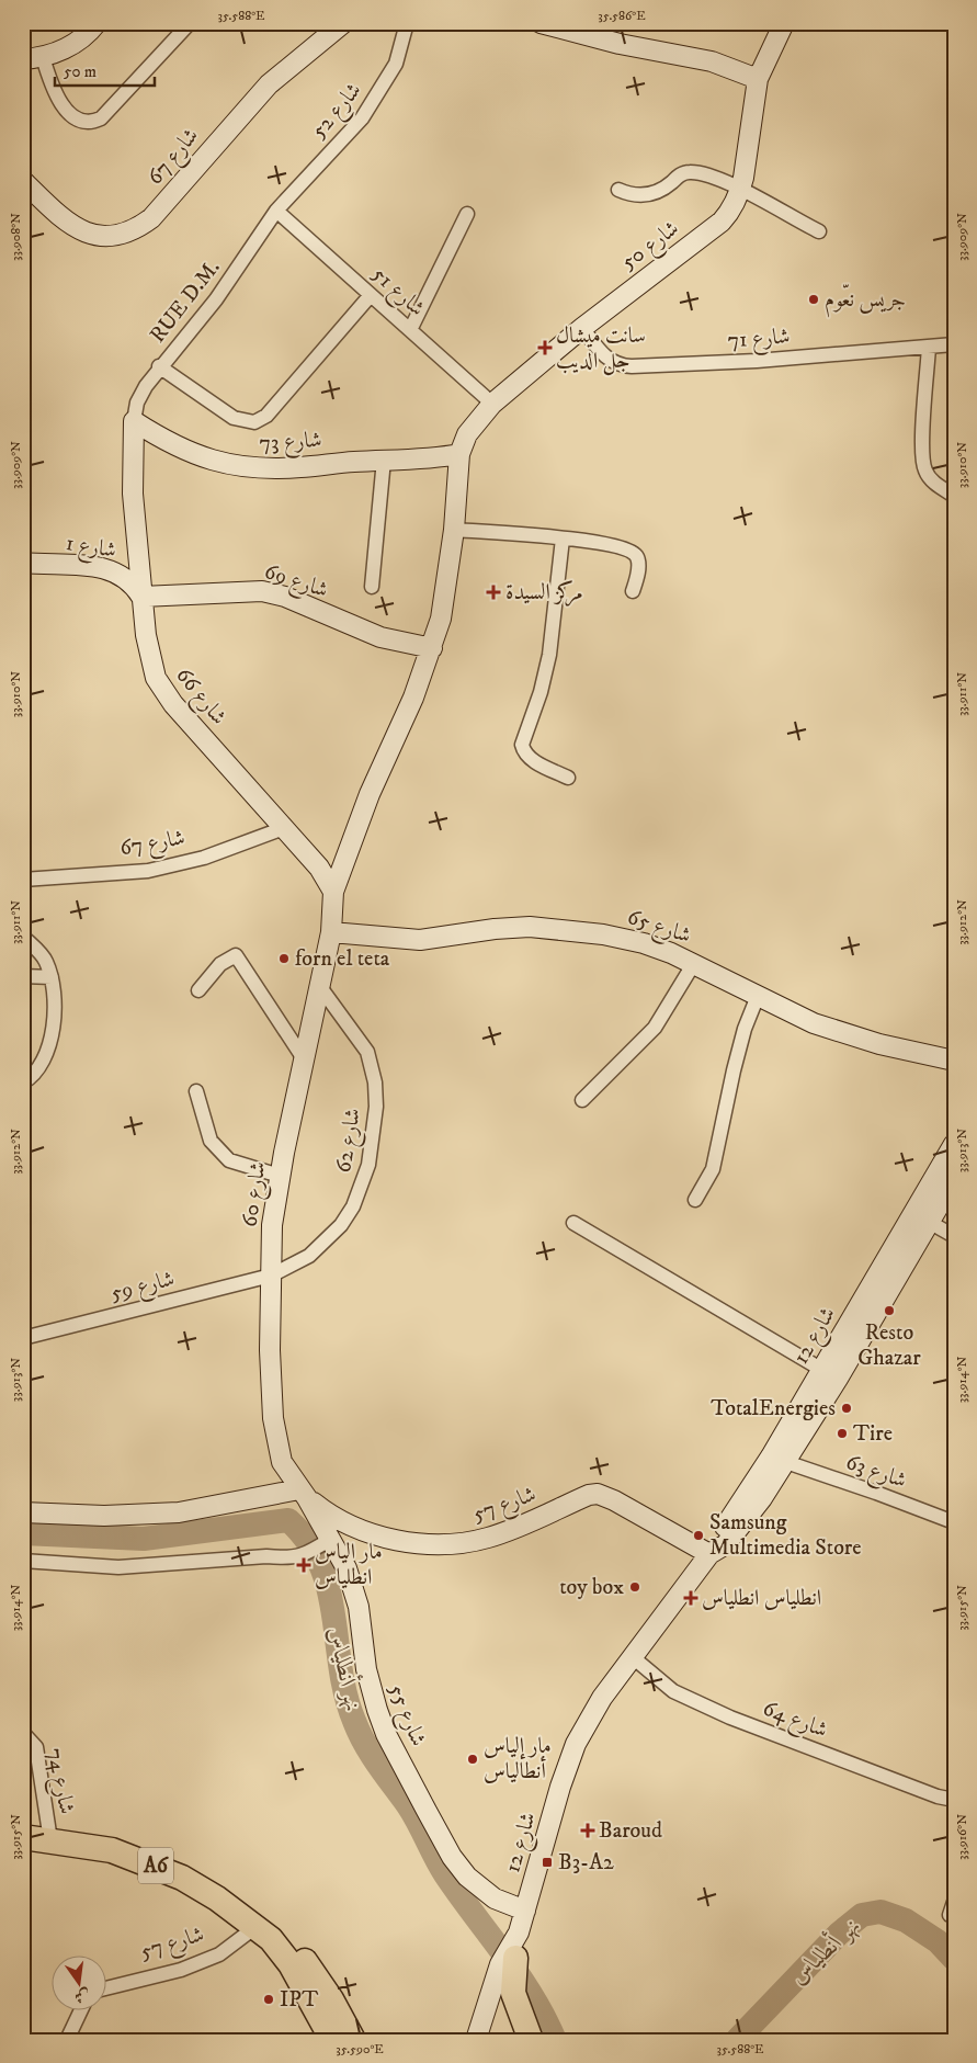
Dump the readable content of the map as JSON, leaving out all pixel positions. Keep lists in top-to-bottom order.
{
  "streets": {
    "highway": ["A6"],
    "street": [
      "شارع 52",
      "شارع 67",
      "شارع 50",
      "شارع 51",
      "RUE D.M.",
      "شارع 71",
      "شارع 73",
      "شارع 1",
      "شارع 69",
      "شارع 66",
      "شارع 65",
      "شارع 62",
      "شارع 60",
      "شارع 59",
      "شارع 12",
      "شارع 63",
      "شارع 57",
      "شارع 55",
      "شارع 64",
      "شارع 74"
    ]
  },
  "crossings": [
    ["شارع 52", "شارع 51"],
    ["شارع 52", "RUE D.M."],
    ["شارع 67", "شارع 66"],
    ["شارع 50", "شارع 51"],
    ["شارع 50", "شارع 71"],
    ["شارع 50", "شارع 73"],
    ["شارع 50", "شارع 69"],
    ["شارع 50", "شارع 60"],
    ["شارع 51", "RUE D.M."],
    ["RUE D.M.", "شارع 73"],
    ["RUE D.M.", "شارع 66"],
    ["شارع 73", "شارع 66"],
    ["شارع 1", "شارع 69"],
    ["شارع 1", "شارع 66"],
    ["شارع 69", "شارع 66"],
    ["شارع 69", "شارع 60"],
    ["شارع 66", "شارع 60"],
    ["شارع 65", "شارع 60"],
    ["شارع 62", "شارع 60"],
    ["شارع 62", "شارع 59"],
    ["شارع 60", "شارع 59"],
    ["شارع 60", "شارع 57"],
    ["شارع 60", "شارع 55"],
    ["شارع 12", "شارع 63"],
    ["شارع 12", "شارع 57"],
    ["شارع 12", "شارع 55"],
    ["شارع 12", "شارع 64"],
    ["شارع 57", "شارع 55"],
    ["شارع 57", "A6"],
    ["شارع 74", "A6"]
  ],
  "water": ["نهر أنطلياس"],
  "places": {
    "other": [
      "جريس نعّوم",
      "forn el teta",
      "Resto Ghazar",
      "TotalEnergies",
      "Tire",
      "Samsung Multimedia Store",
      "toy box",
      "مار إلياس أنطالياس",
      "IPT"
    ],
    "health": [
      "سانت ميشال جل الديب",
      "مركز السيدة",
      "مار الياس انطلياس",
      "انطلياس انطلياس",
      "Baroud"
    ],
    "transit": ["B3-A2"]
  },
  "scale_bar": "50 m",
  "north": "bottom",
  "coordinates": [
    "35.588°E",
    "35.586°E",
    "33.909°N",
    "33.908°N",
    "33.910°N",
    "33.911°N",
    "33.912°N",
    "33.913°N",
    "33.914°N",
    "33.915°N",
    "33.916°N",
    "35.590°E"
  ]
}
